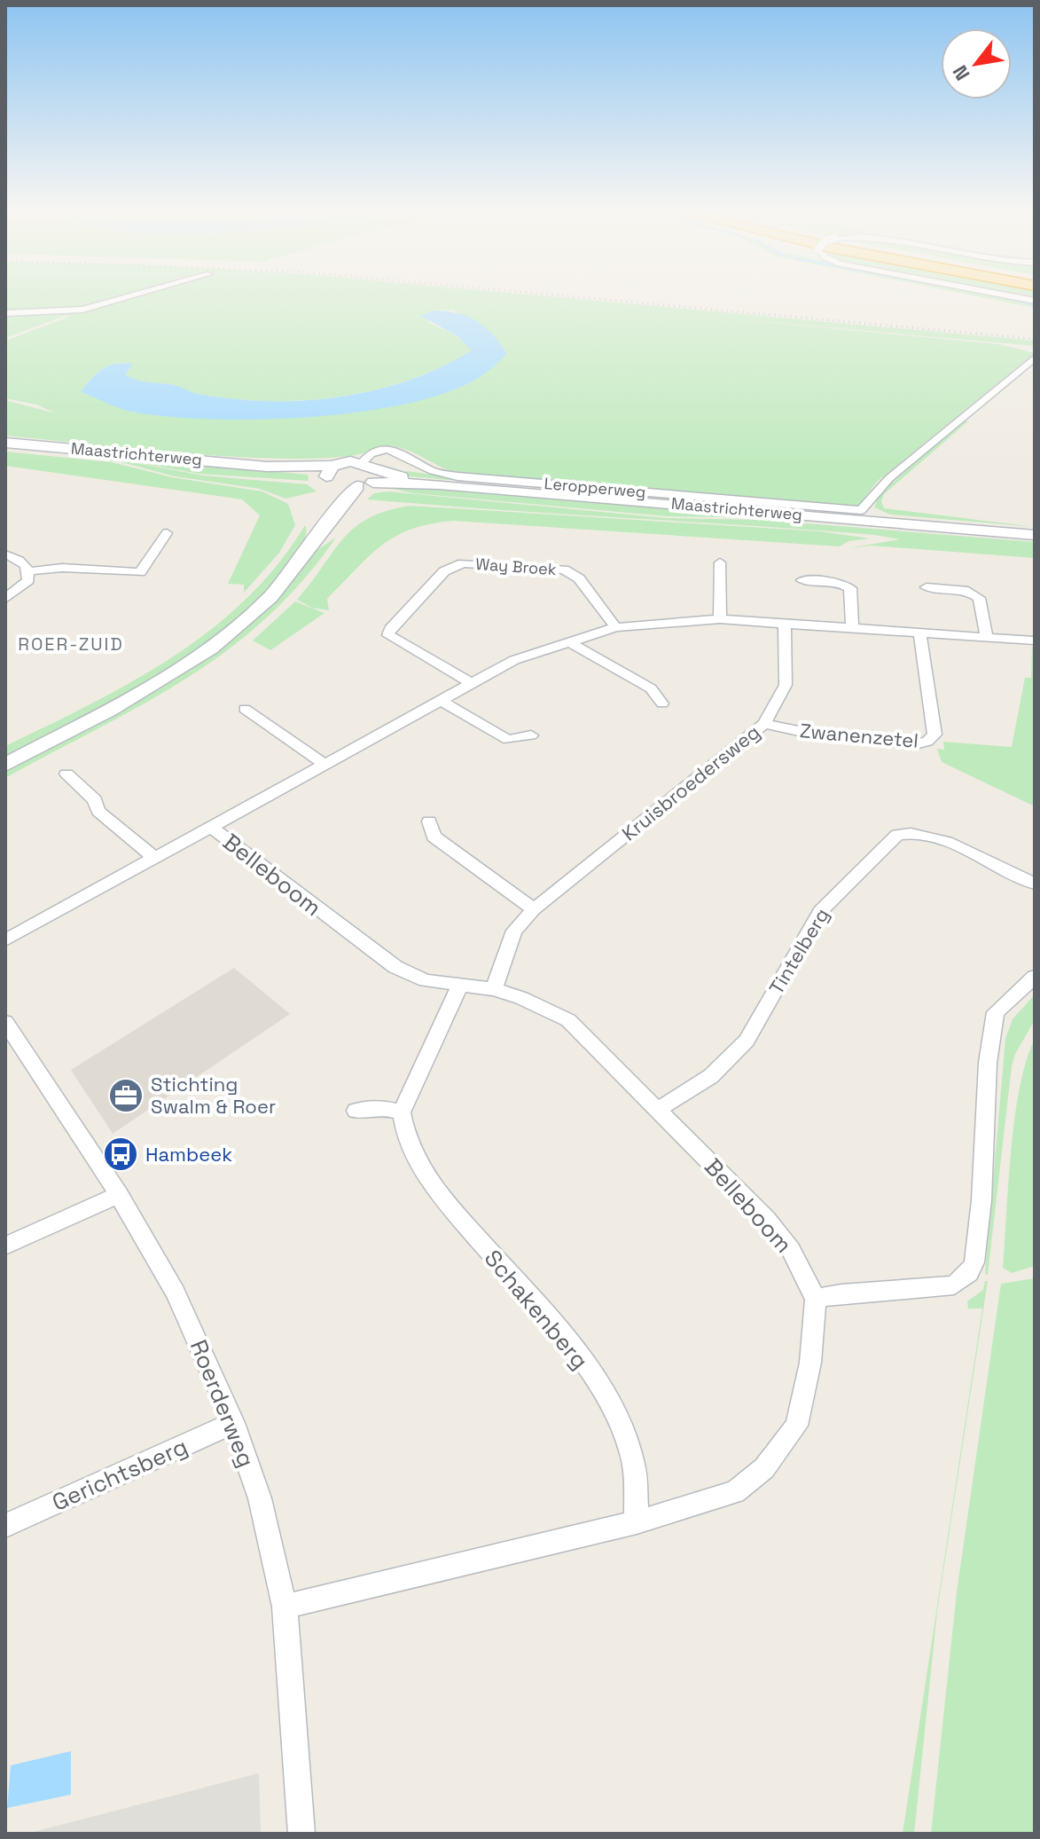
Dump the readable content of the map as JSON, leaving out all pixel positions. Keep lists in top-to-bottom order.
{
  "streets": {
    "main road": ["Maastrichterweg"],
    "street": [
      "Leropperweg",
      "Way Broek",
      "Zwanenzetel",
      "Kruisbroedersweg",
      "Belleboom",
      "Tintelberg",
      "Schakenberg",
      "Roerderweg",
      "Gerichtsberg"
    ]
  },
  "crossings": [
    ["Zwanenzetel", "Kruisbroedersweg"],
    ["Kruisbroedersweg", "Belleboom"],
    ["Belleboom", "Tintelberg"],
    ["Roerderweg", "Gerichtsberg"]
  ],
  "districts": ["ROER-ZUID"],
  "places": {
    "office": ["Stichting Swalm & Roer"],
    "bus stop": ["Hambeek"]
  },
  "north": "bottom left"
}
